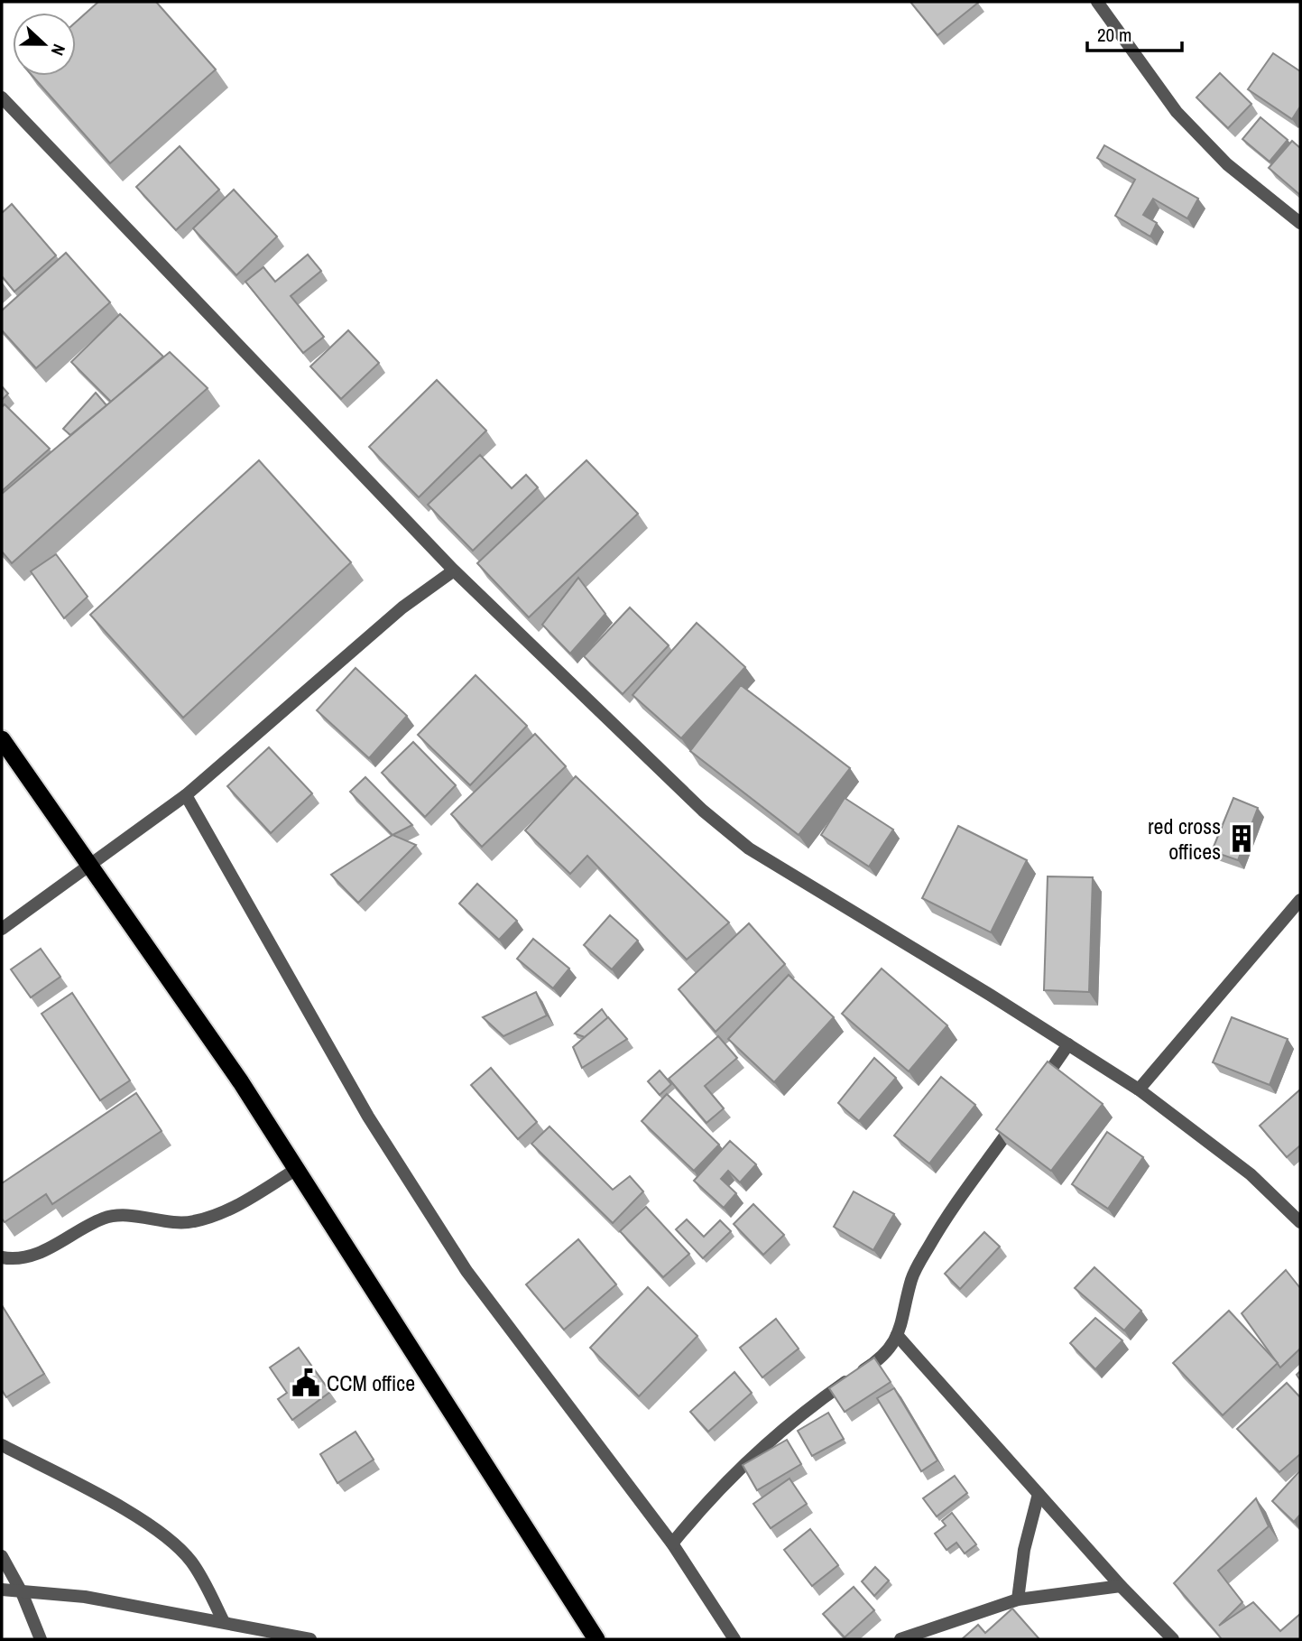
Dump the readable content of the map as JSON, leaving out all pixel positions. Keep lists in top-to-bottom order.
{
  "places": {
    "building": ["red cross offices"],
    "public building": ["CCM office"]
  },
  "scale_bar": "20 m",
  "north": "right"
}
